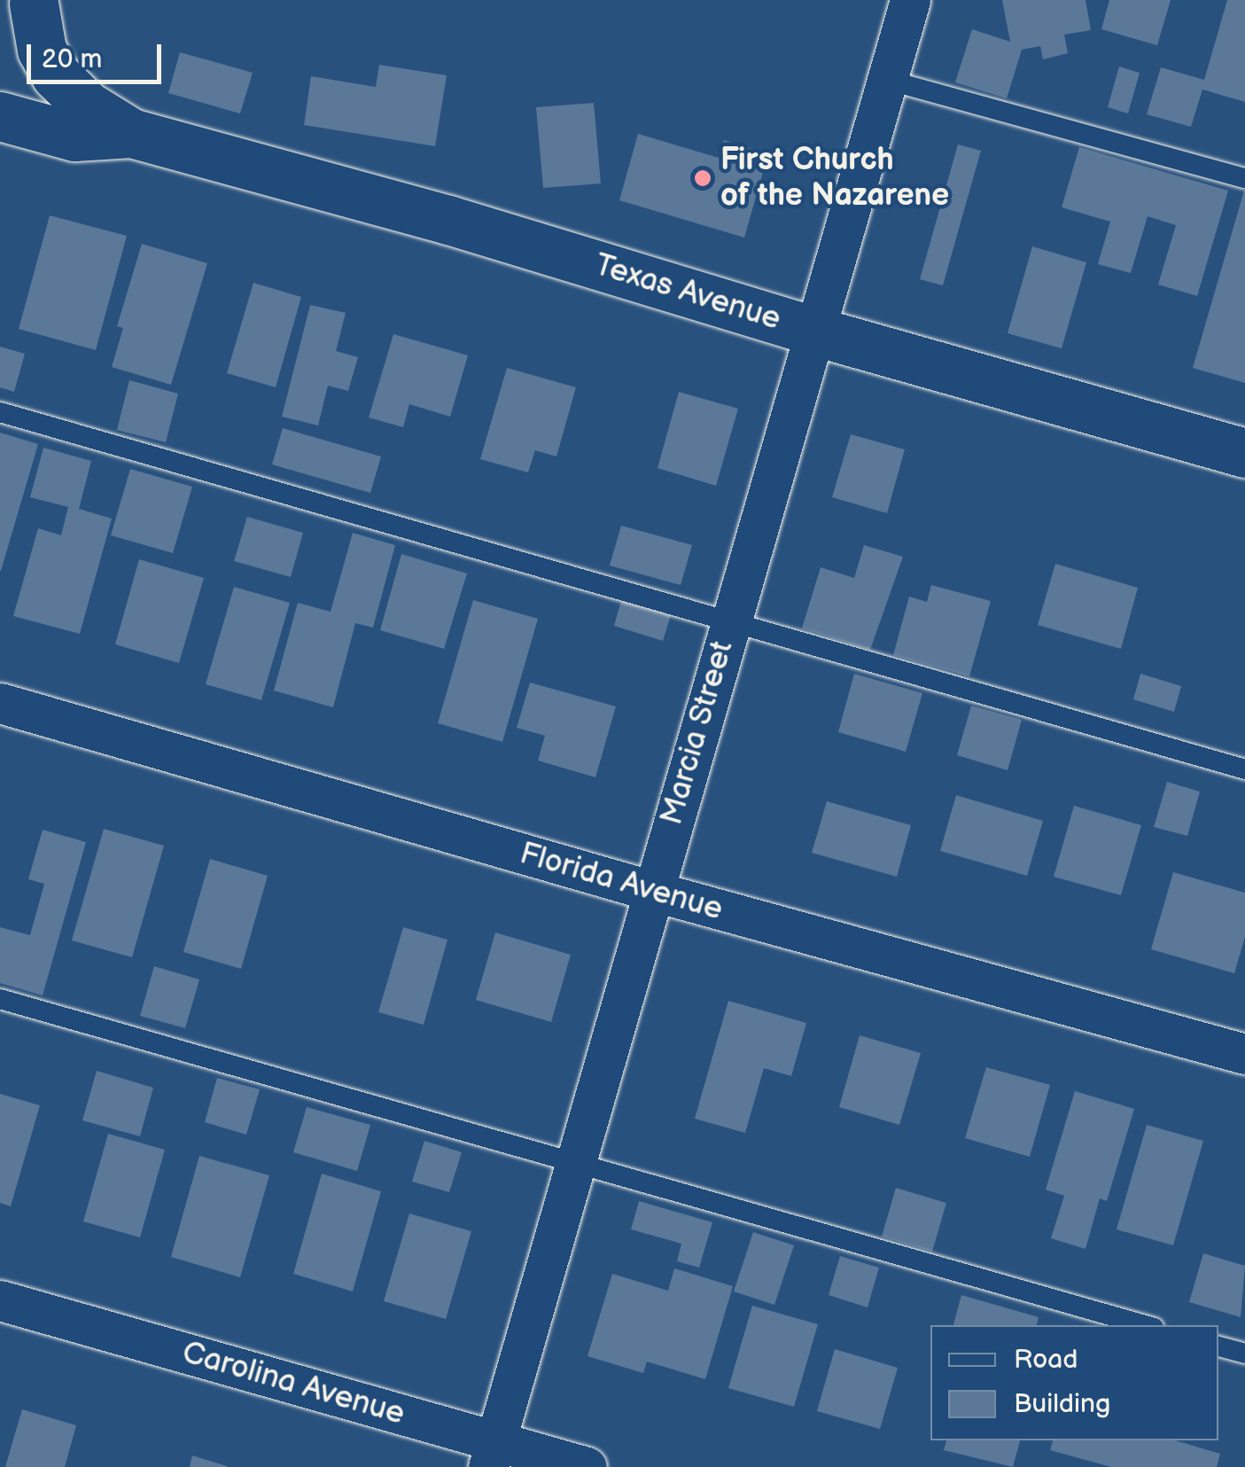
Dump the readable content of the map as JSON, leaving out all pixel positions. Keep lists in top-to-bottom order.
{
  "streets": {
    "street": [
      "Texas Avenue",
      "Marcia Street",
      "Florida Avenue",
      "Carolina Avenue"
    ]
  },
  "crossings": [
    ["Texas Avenue", "Marcia Street"],
    ["Marcia Street", "Florida Avenue"],
    ["Marcia Street", "Carolina Avenue"]
  ],
  "places": ["First Church of the Nazarene"],
  "legend": ["Road", "Building"],
  "scale_bar": "20 m"
}
